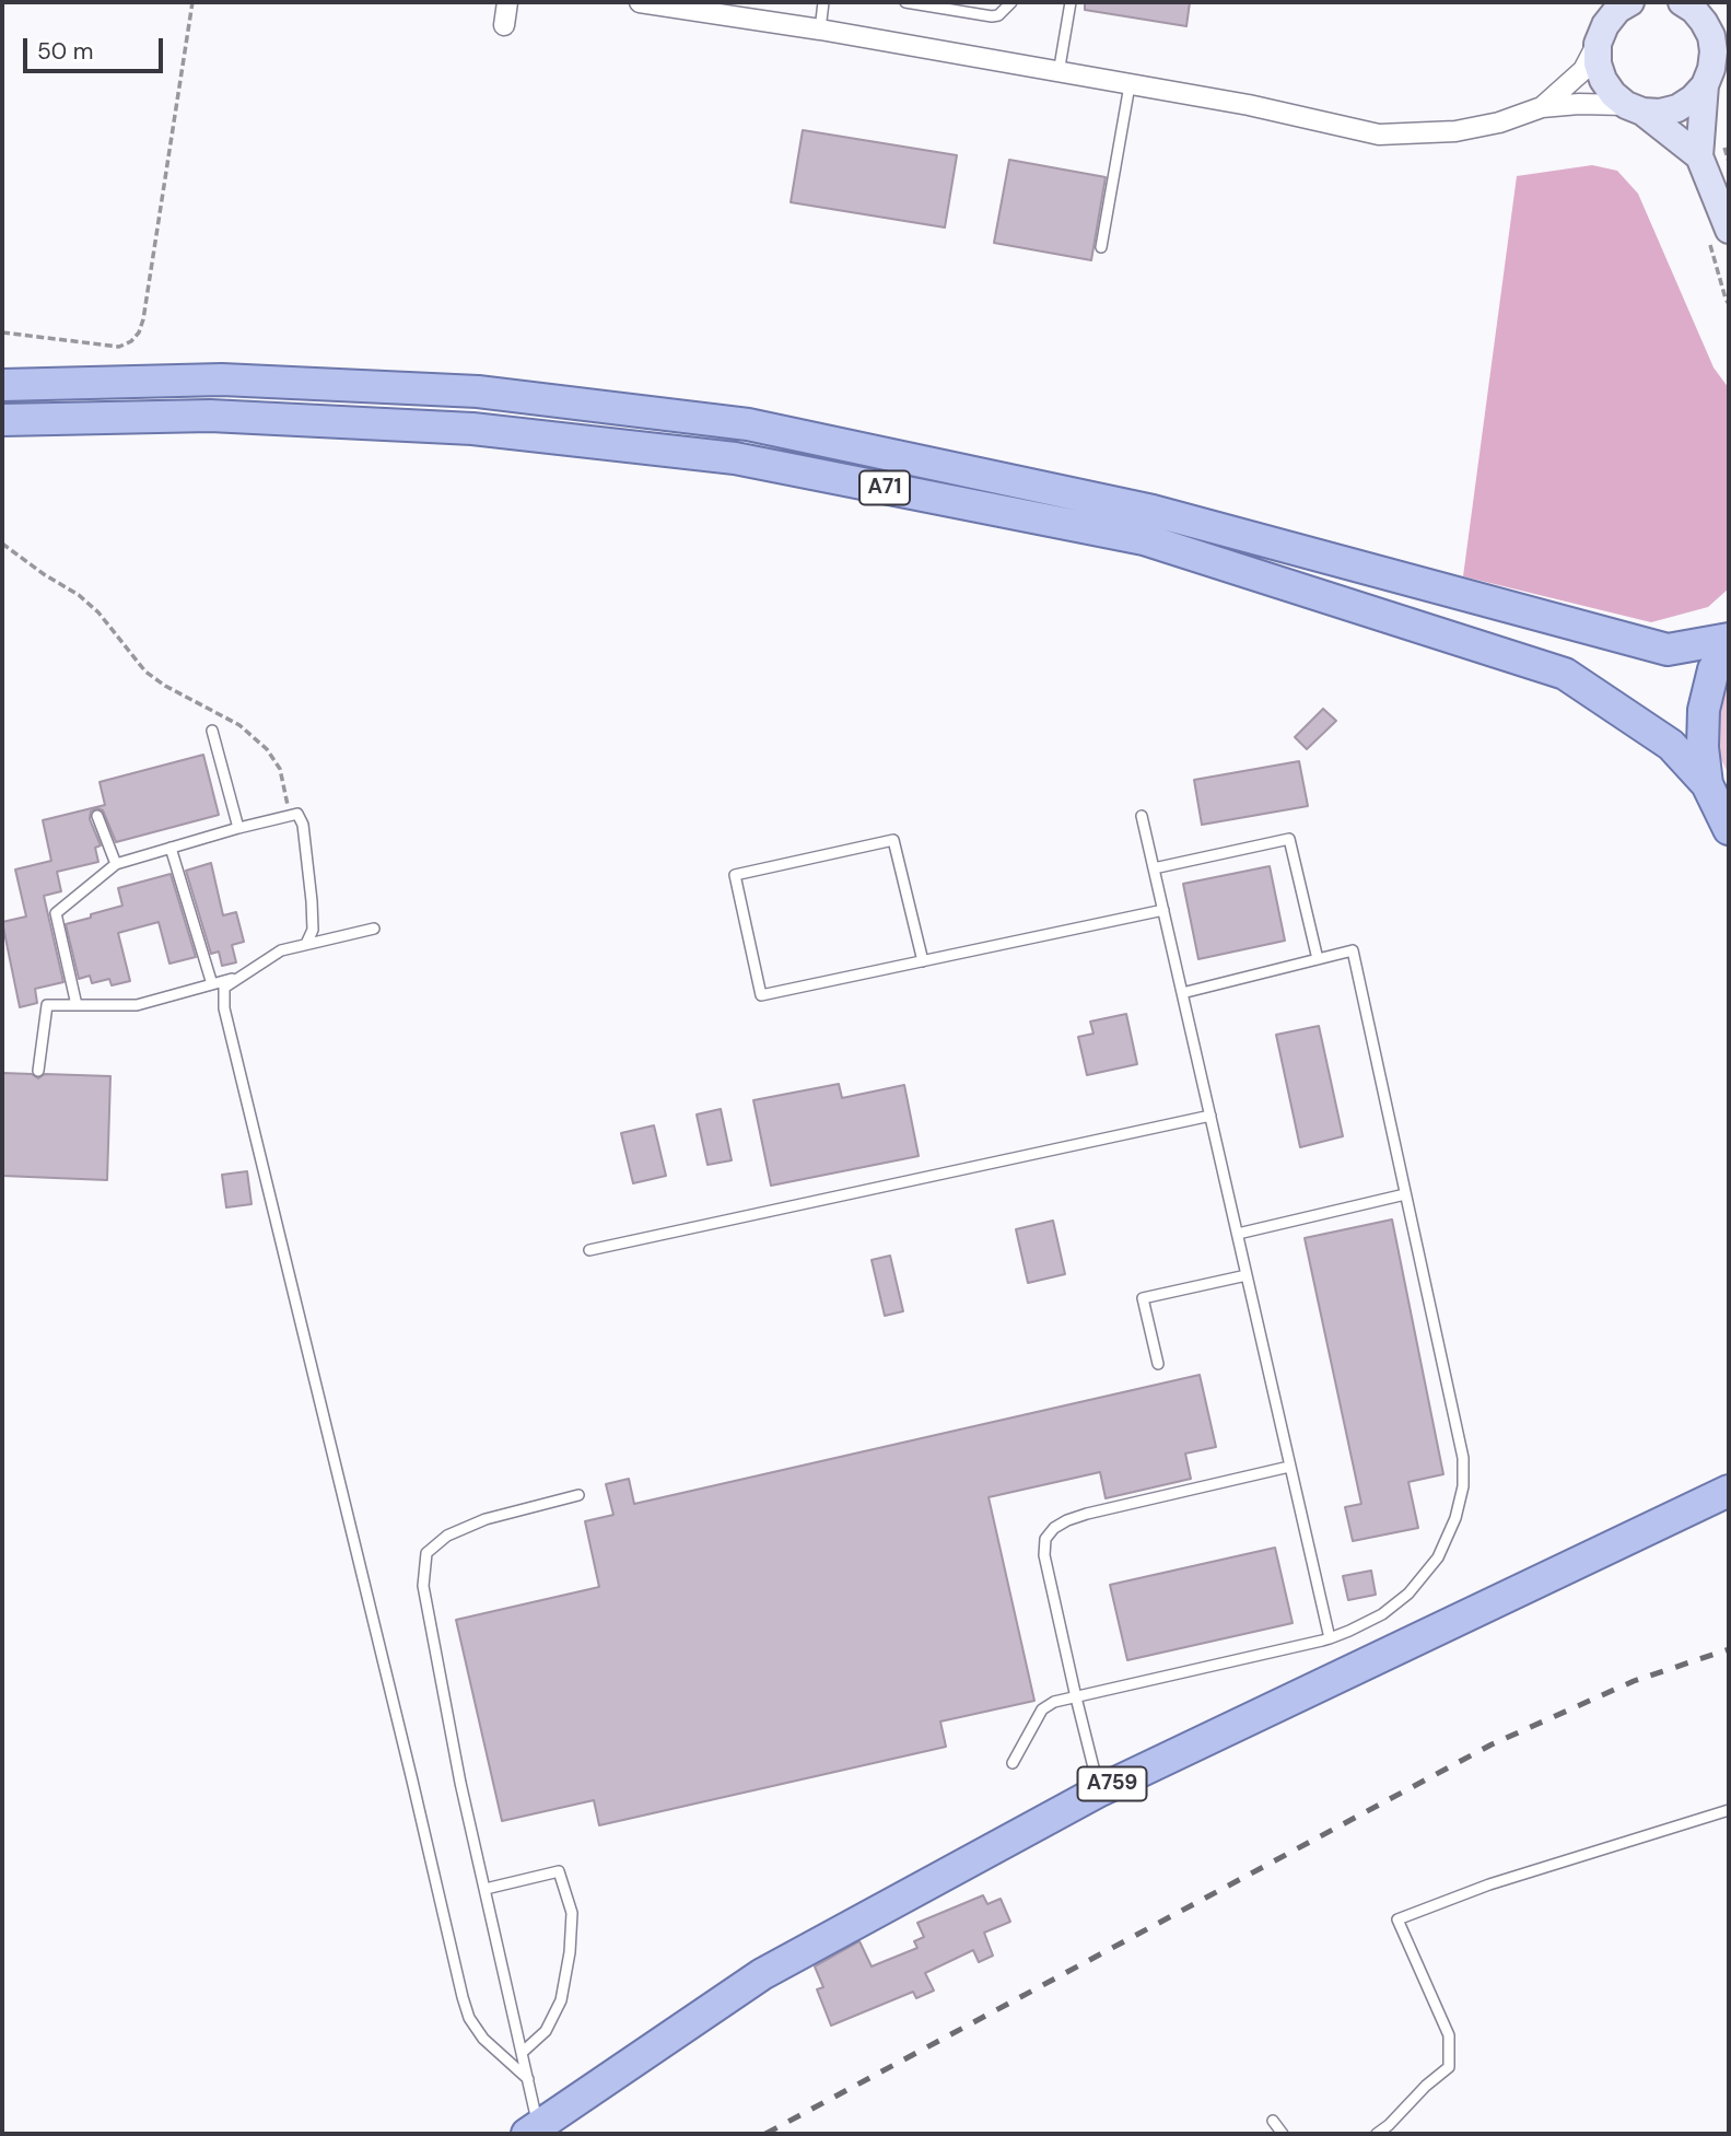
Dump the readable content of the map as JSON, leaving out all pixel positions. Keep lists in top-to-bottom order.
{
  "streets": {
    "main road": ["A71", "A759"]
  },
  "scale_bar": "50 m"
}
